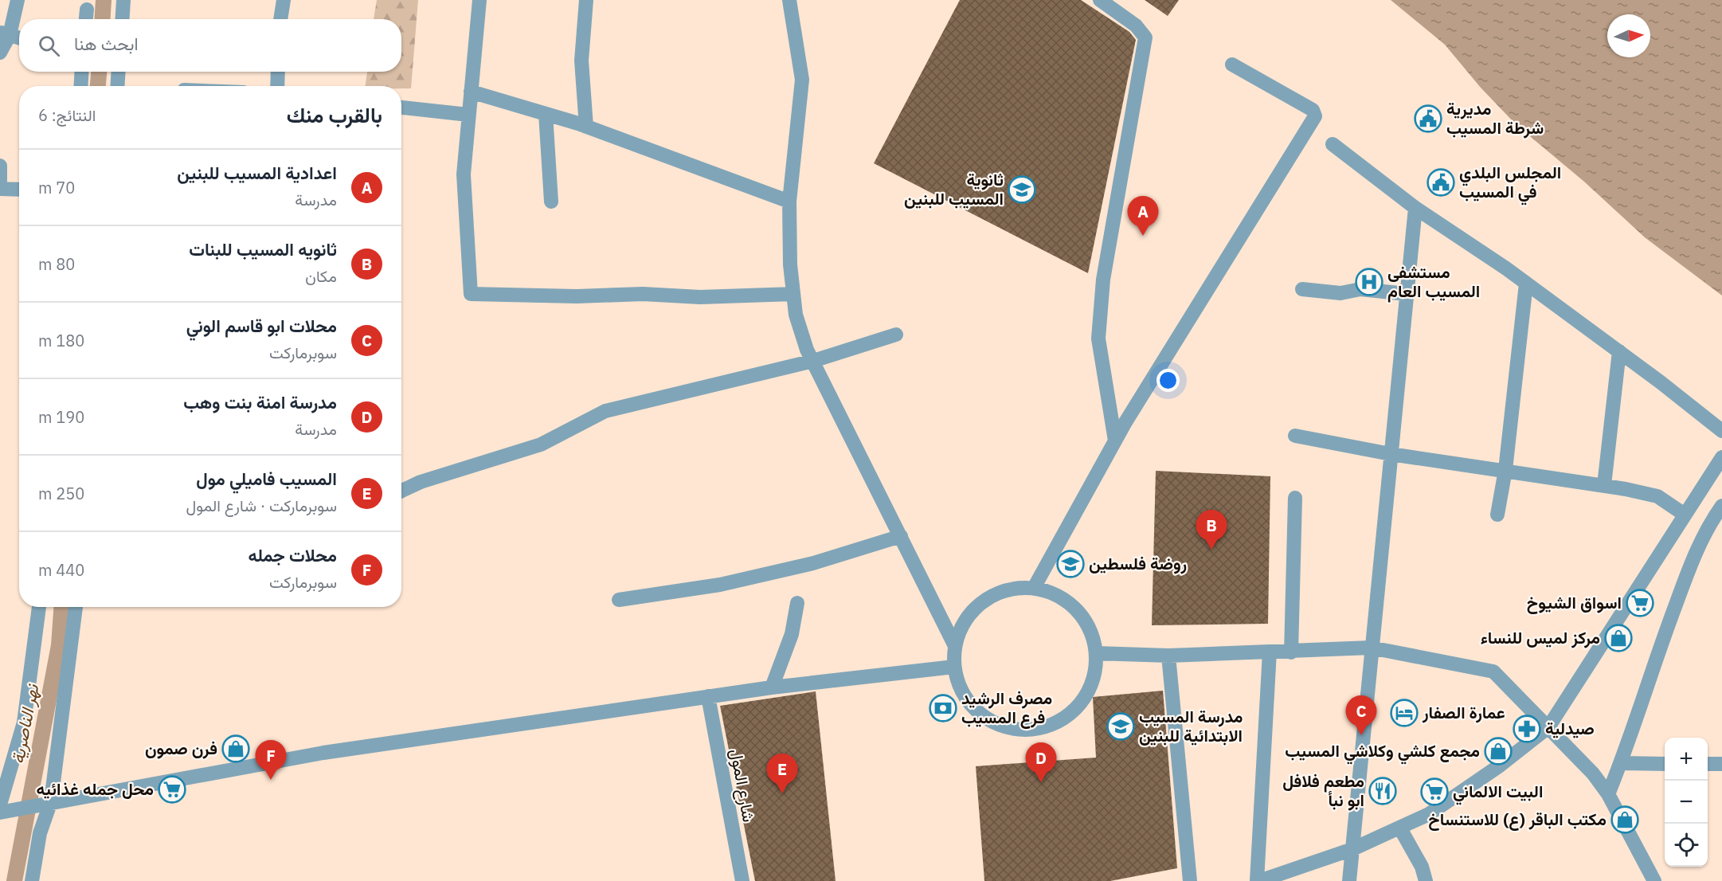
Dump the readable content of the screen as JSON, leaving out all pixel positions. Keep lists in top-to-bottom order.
{
  "streets": {
    "street": ["شارع المول"]
  },
  "water": ["نهر الناصرية"],
  "places": {
    "public building": ["مديرية شرطة المسيب", "المجلس البلدي في المسيب"],
    "school or university": ["ثانوية المسيب للبنين", "روضة فلسطين", "مدرسة المسيب الابتدائية للبنين"],
    "hospital": ["مستشفى المسيب العام"],
    "supermarket": ["اسواق الشيوخ", "محل جمله غذائيه", "البيت الالماني"],
    "shop": [
      "مركز لميس للنساء",
      "فرن صمون",
      "مجمع كلشي وكلاشي المسيب",
      "مكتب الباقر (ع) للاستنساخ"
    ],
    "bank": ["مصرف الرشيد فرع المسيب"],
    "hotel": ["عمارة الصفار"],
    "pharmacy": ["صيدلية"],
    "restaurant": ["مطعم فلافل ابو نبأ"]
  },
  "north": "right",
  "page": {
    "search": "ابحث هنا",
    "heading": ["بالقرب منك", "النتائج: 6"],
    "list": [
      {
        "mark": "A",
        "name": "اعدادية المسيب للبنين",
        "note": "مدرسة",
        "value": "70 m"
      },
      {
        "mark": "B",
        "name": "ثانويه المسيب للبنات",
        "note": "مكان",
        "value": "80 m"
      },
      {
        "mark": "C",
        "name": "محلات ابو قاسم الوني",
        "note": "سوبرماركت",
        "value": "180 m"
      },
      {
        "mark": "D",
        "name": "مدرسة امنة بنت وهب",
        "note": "مدرسة",
        "value": "190 m"
      },
      {
        "mark": "E",
        "name": "المسيب فاميلي مول",
        "note": "سوبرماركت · شارع المول",
        "value": "250 m"
      },
      {
        "mark": "F",
        "name": "محلات جمله",
        "note": "سوبرماركت",
        "value": "440 m"
      }
    ],
    "pins": [
      "A",
      "B",
      "C",
      "F",
      "D",
      "E"
    ],
    "map_buttons": ["+", "−"]
  }
}
